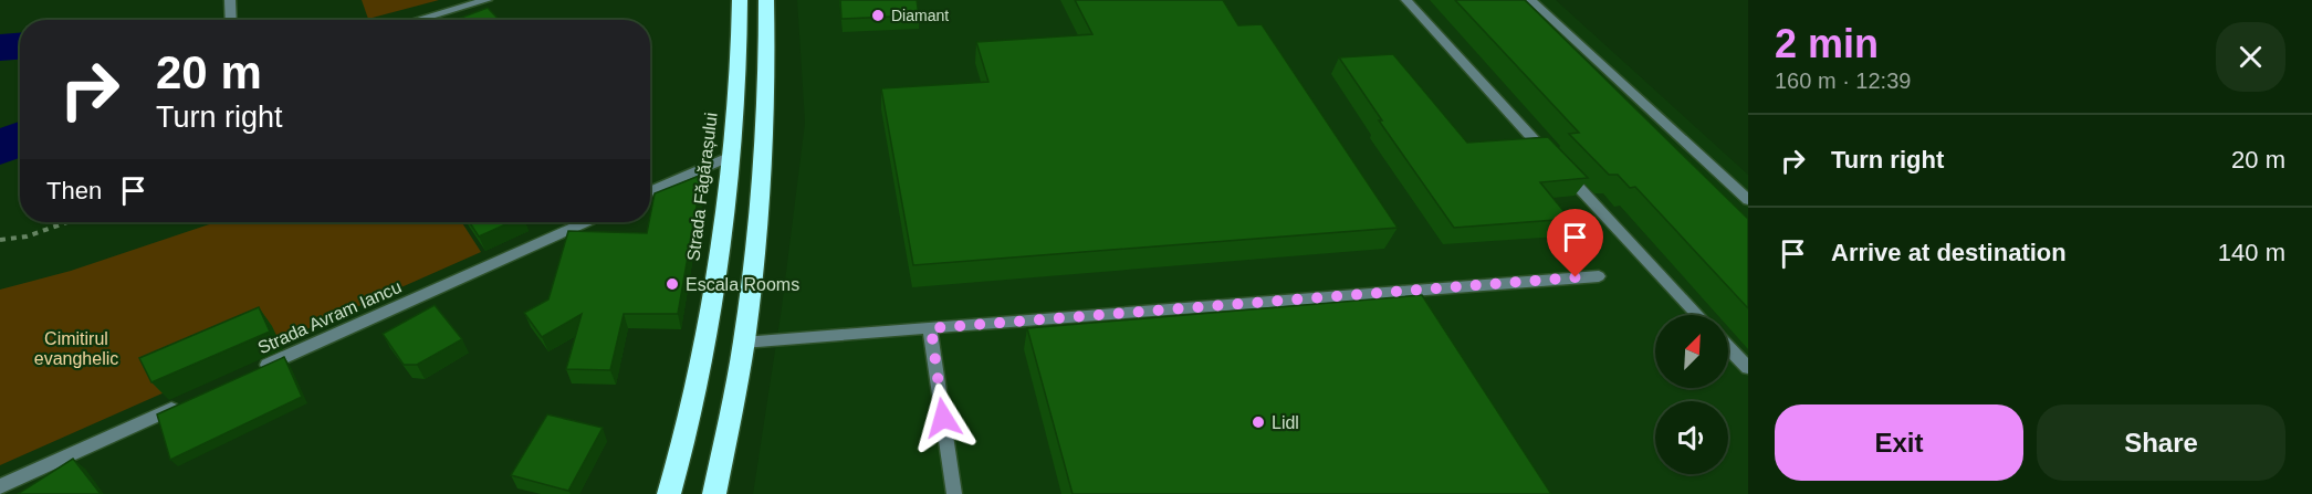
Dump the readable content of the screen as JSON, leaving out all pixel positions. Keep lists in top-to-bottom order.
{
  "streets": {
    "highway": ["Strada Făgărașului"],
    "street": ["Strada Avram Iancu"]
  },
  "parks": ["Cimitirul evanghelic"],
  "places": ["Diamant", "Escala Rooms", "Lidl"],
  "north": "top right",
  "page": {
    "heading": ["2 min", "160 m · 12:39"],
    "turn": ["20 m", "Turn right"],
    "list": [
      {
        "name": "Turn right",
        "value": "20 m"
      },
      {
        "name": "Arrive at destination",
        "value": "140 m"
      }
    ],
    "then": "Then",
    "buttons": ["Exit", "Share"]
  }
}
